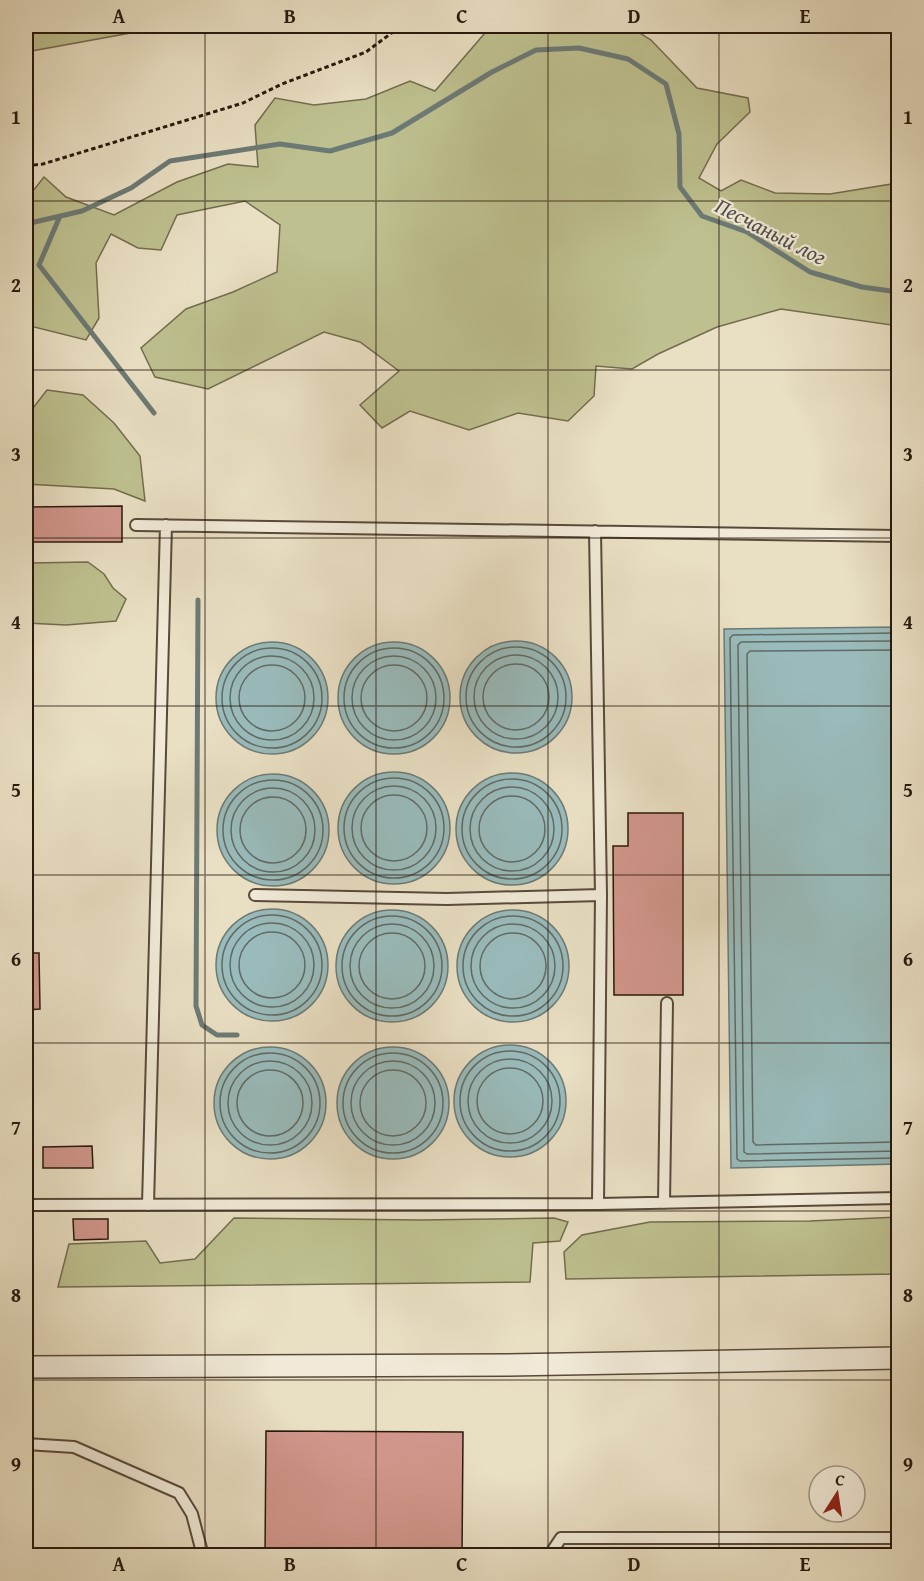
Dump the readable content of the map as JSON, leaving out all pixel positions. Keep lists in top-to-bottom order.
{
  "water": ["Песчаный лог"],
  "north": "top",
  "grid": {
    "columns": [
      "A",
      "B",
      "C",
      "D",
      "E"
    ],
    "rows": [
      "1",
      "2",
      "3",
      "4",
      "5",
      "6",
      "7",
      "8",
      "9"
    ]
  }
}
